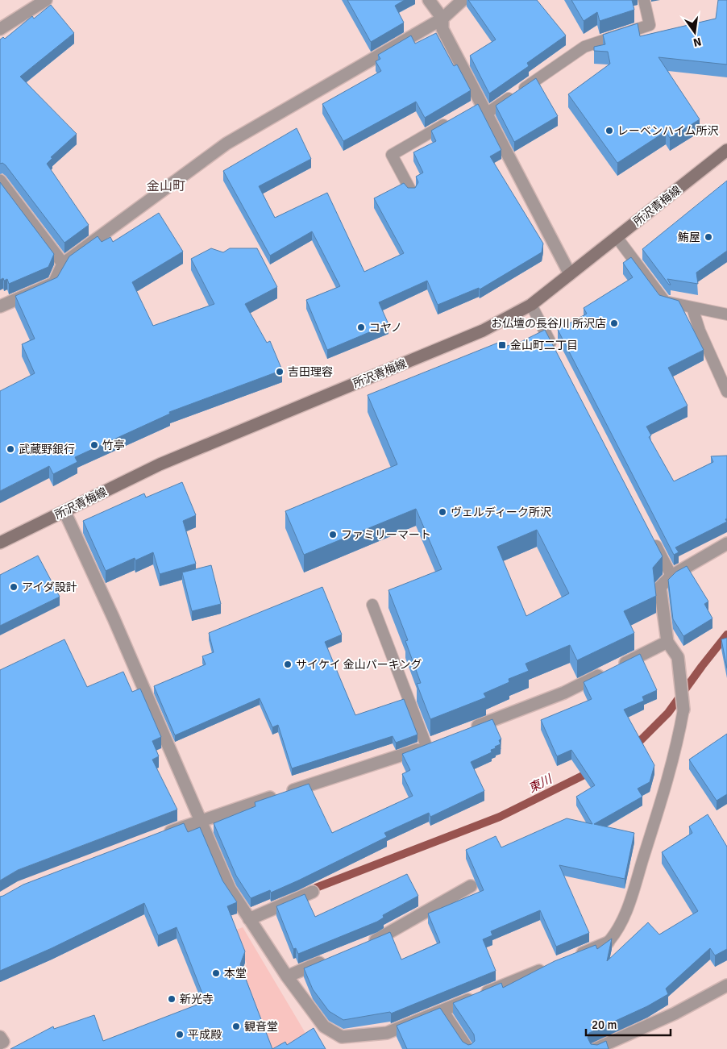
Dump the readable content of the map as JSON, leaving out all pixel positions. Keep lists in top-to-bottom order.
{
  "streets": {
    "main road": ["所沢青梅線"]
  },
  "districts": ["金山町"],
  "water": ["東川"],
  "places": {
    "other": [
      "レーベンハイム所沢",
      "鮪屋",
      "お仏壇の長谷川 所沢店",
      "コヤノ",
      "吉田理容",
      "竹亭",
      "武蔵野銀行",
      "ヴェルディーク所沢",
      "ファミリーマート",
      "アイダ設計",
      "サイケイ 金山パーキング",
      "本堂",
      "新光寺",
      "観音堂",
      "平成殿"
    ],
    "transit": ["金山町二丁目"]
  },
  "scale_bar": "20 m",
  "north": "bottom"
}
